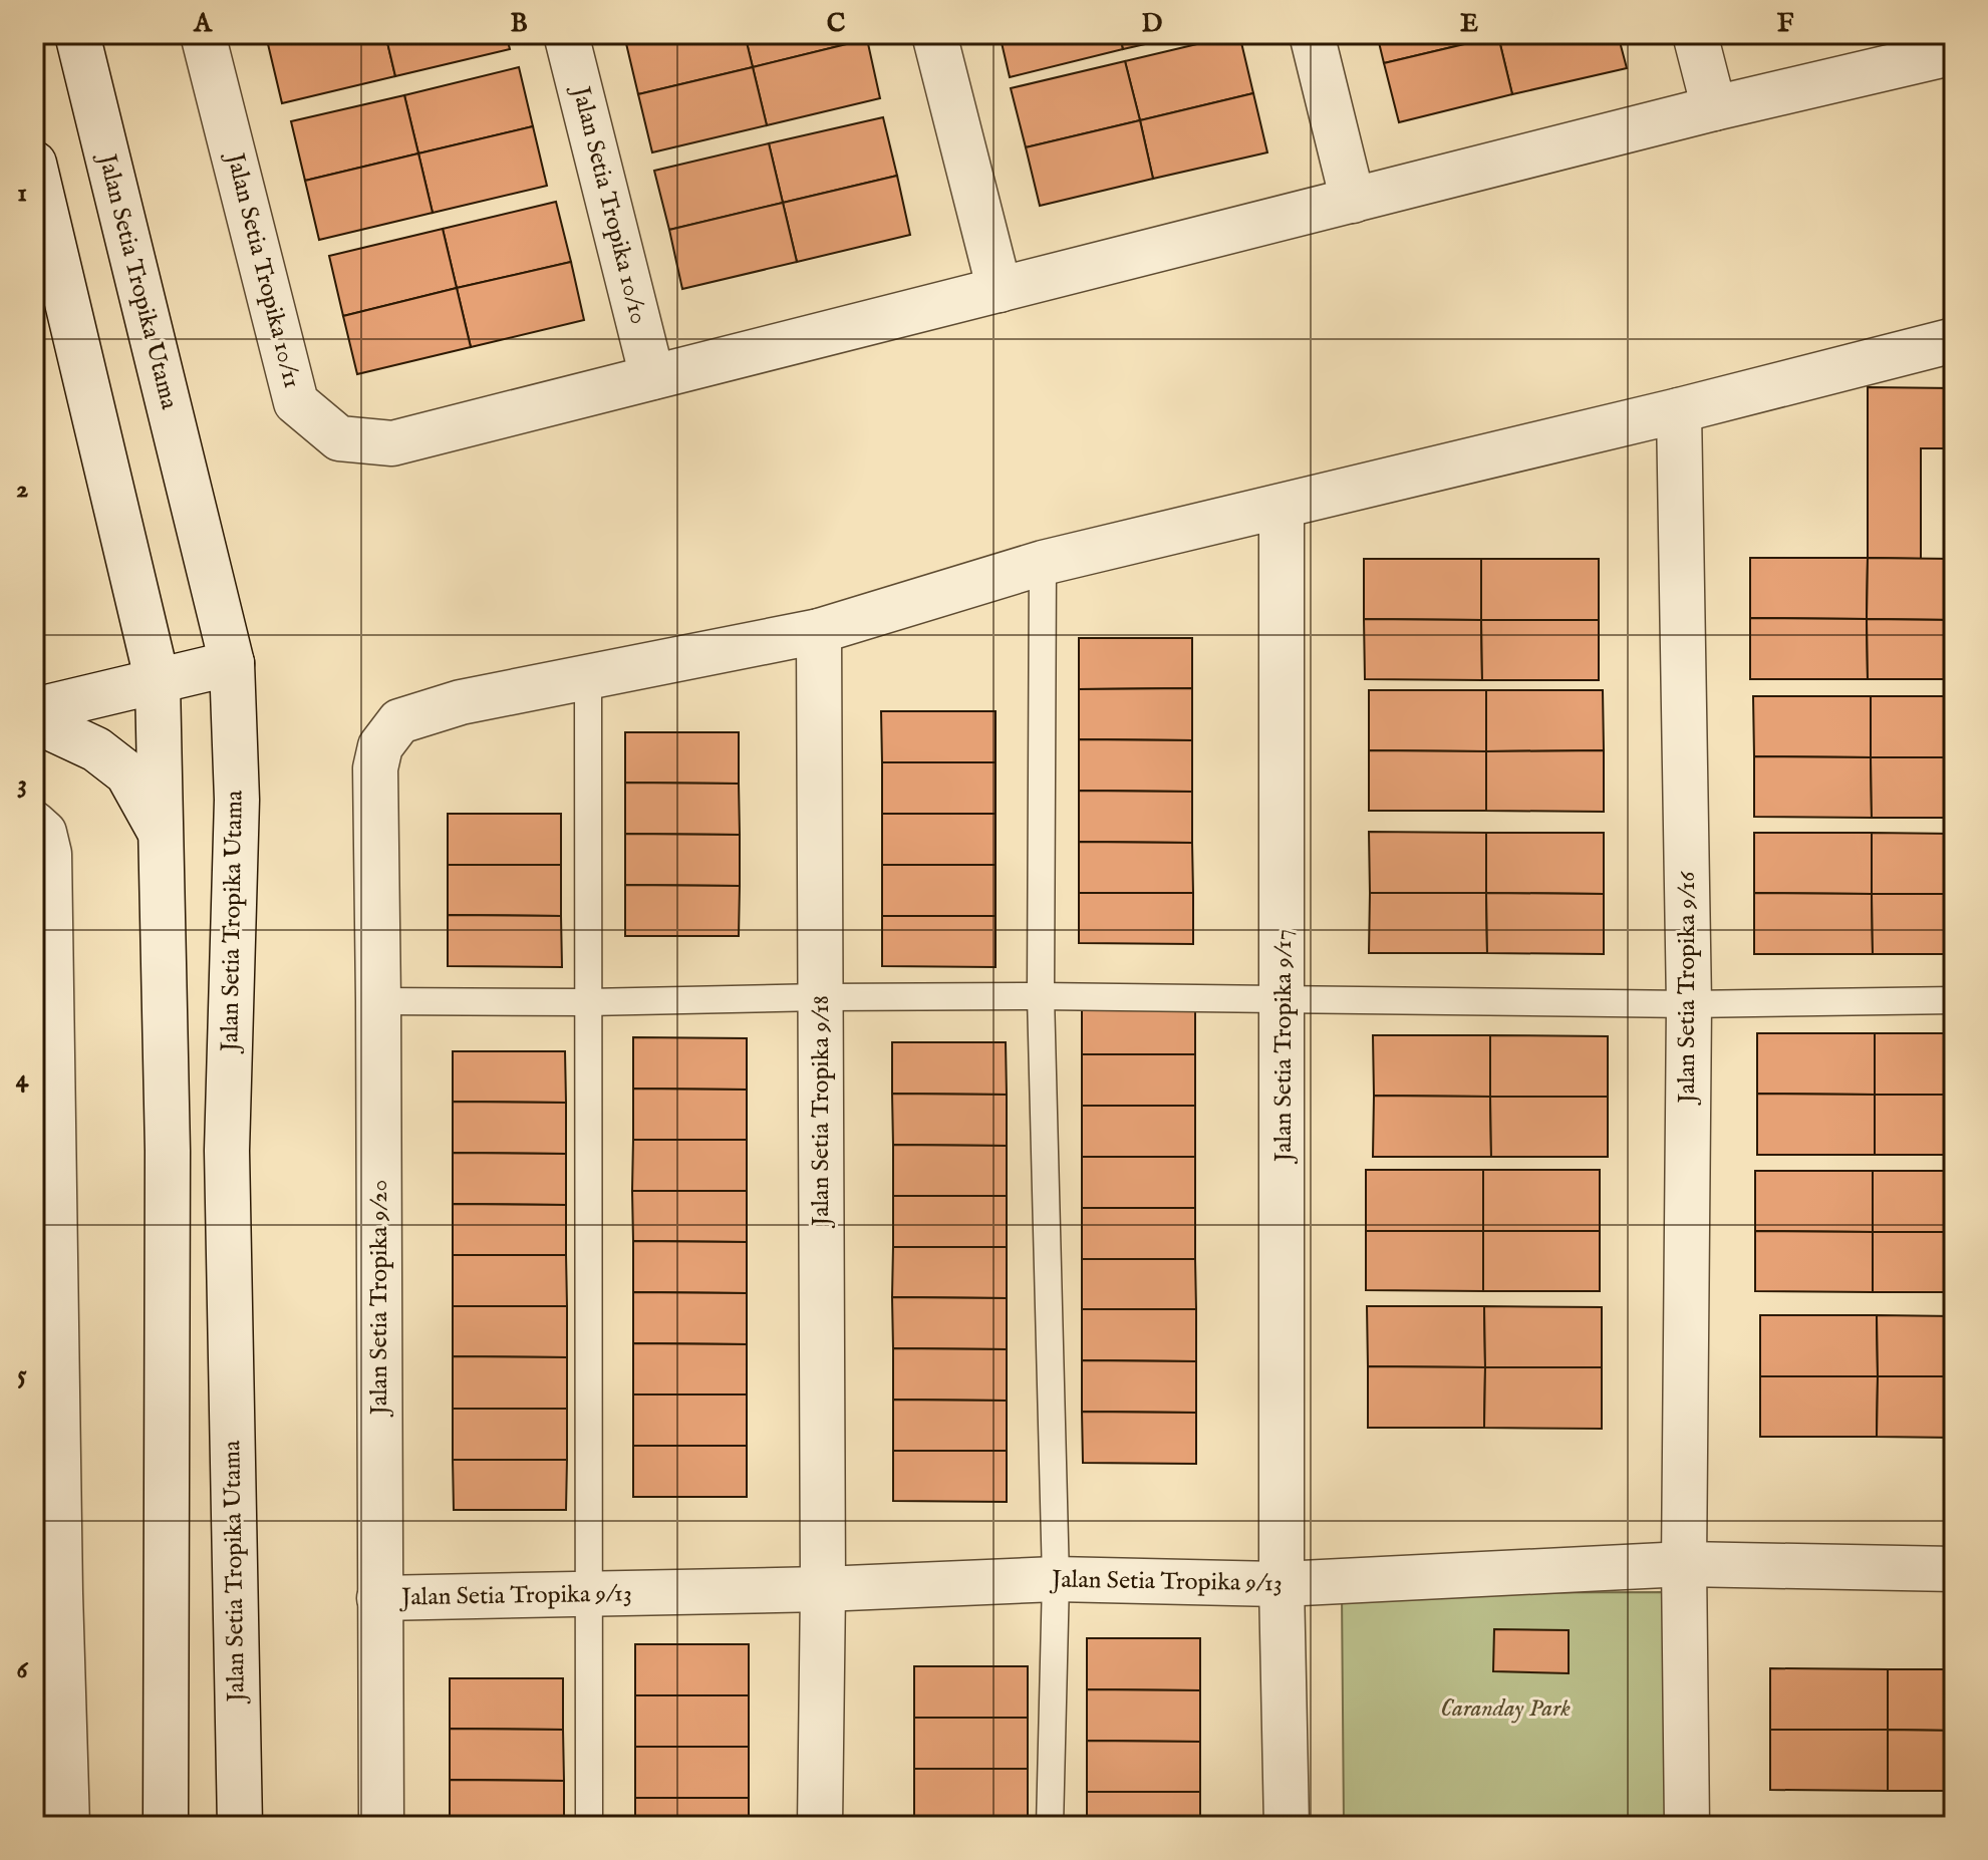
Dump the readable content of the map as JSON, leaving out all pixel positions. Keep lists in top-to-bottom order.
{
  "streets": {
    "street": [
      "Jalan Setia Tropika 10/10",
      "Jalan Setia Tropika 10/11",
      "Jalan Setia Tropika Utama",
      "Jalan Setia Tropika 9/16",
      "Jalan Setia Tropika 9/17",
      "Jalan Setia Tropika 9/18",
      "Jalan Setia Tropika 9/20",
      "Jalan Setia Tropika 9/13"
    ]
  },
  "crossings": [
    ["Jalan Setia Tropika 10/10", "Jalan Setia Tropika 10/11"],
    ["Jalan Setia Tropika 9/16", "Jalan Setia Tropika 9/13"],
    ["Jalan Setia Tropika 9/17", "Jalan Setia Tropika 9/13"],
    ["Jalan Setia Tropika 9/18", "Jalan Setia Tropika 9/13"],
    ["Jalan Setia Tropika 9/20", "Jalan Setia Tropika 9/13"]
  ],
  "parks": ["Caranday Park"],
  "grid": {
    "columns": [
      "A",
      "B",
      "C",
      "D",
      "E",
      "F"
    ],
    "rows": [
      "1",
      "2",
      "3",
      "4",
      "5",
      "6"
    ]
  }
}
